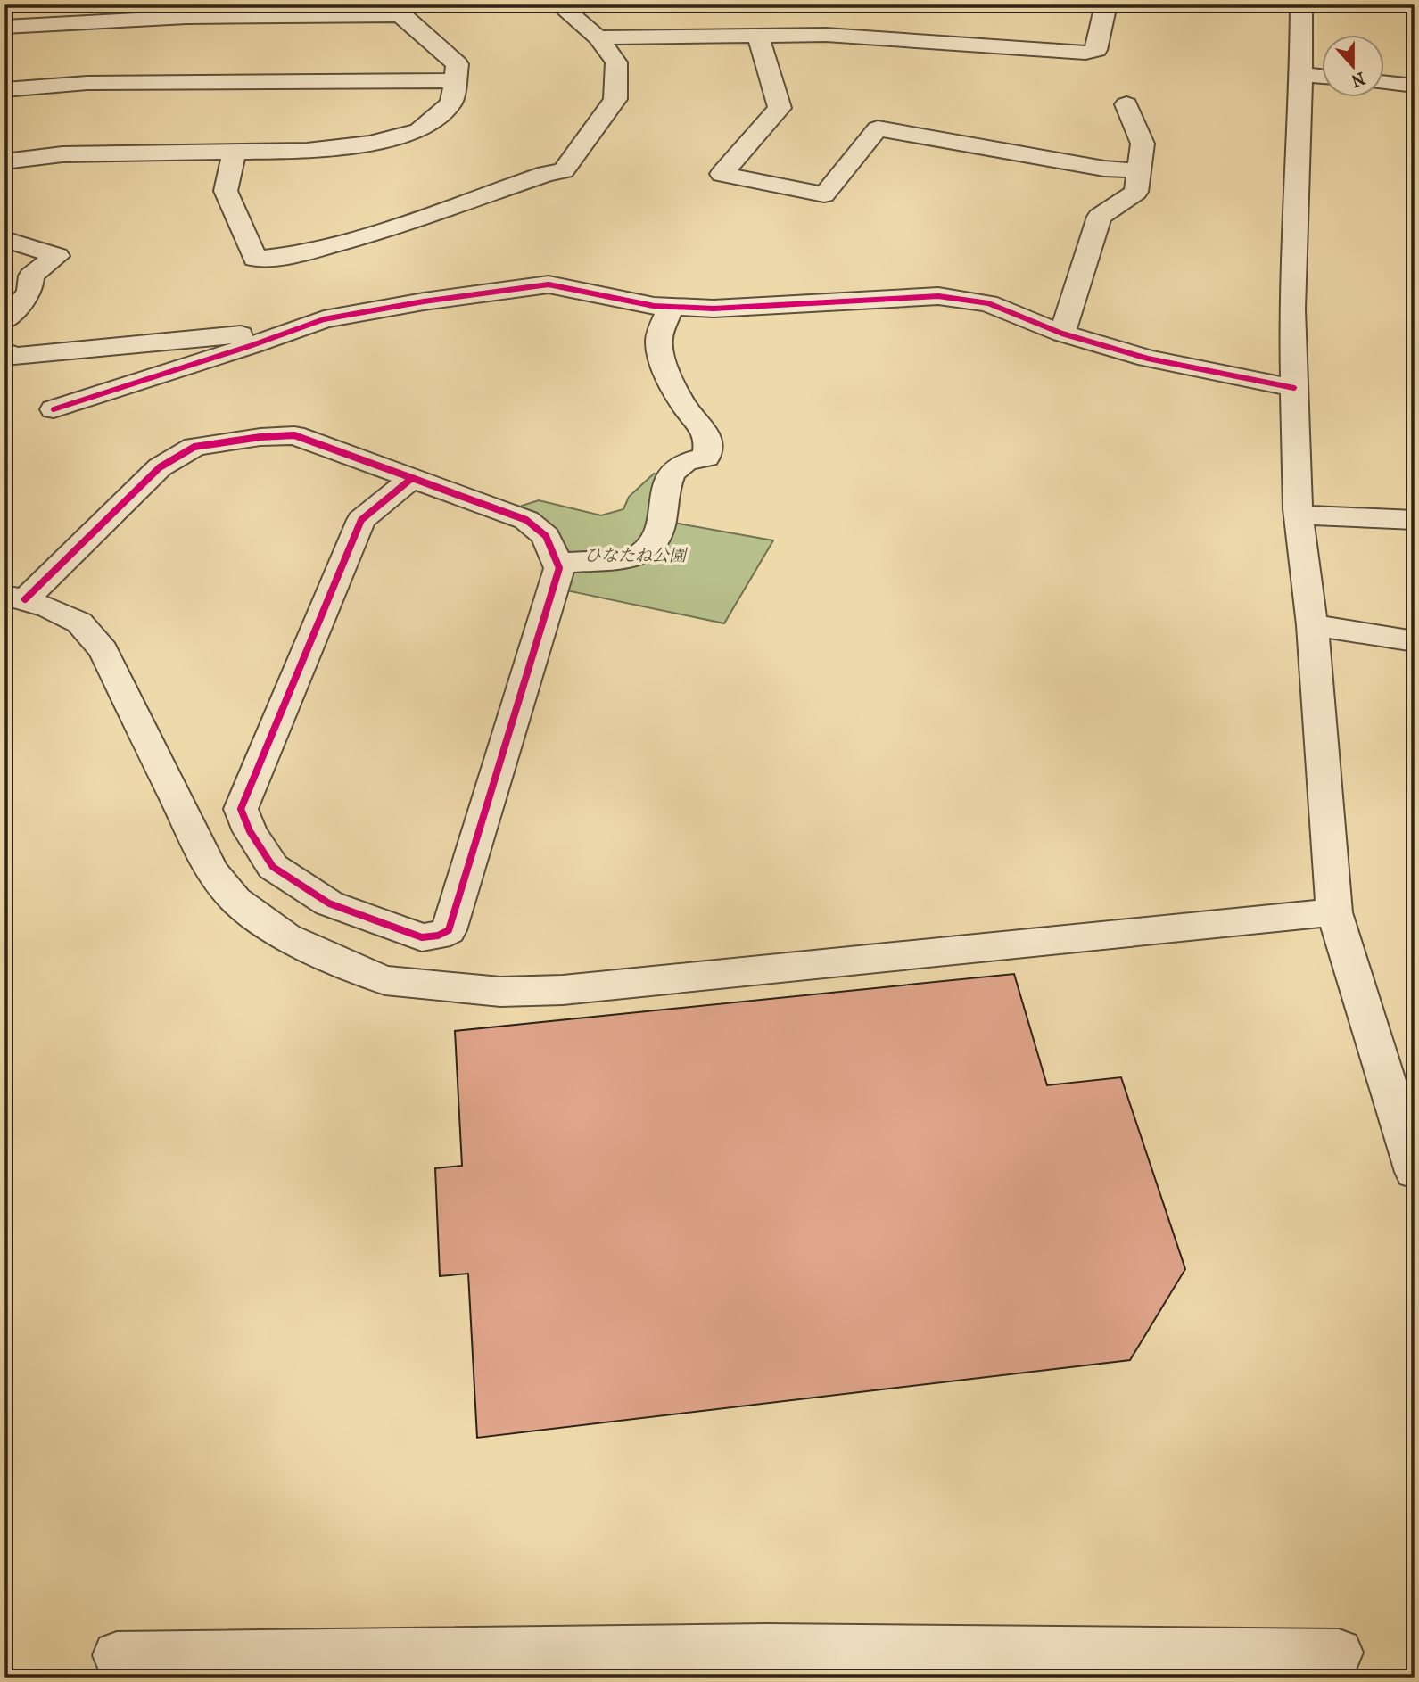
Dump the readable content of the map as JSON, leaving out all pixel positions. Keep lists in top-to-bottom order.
{
  "parks": ["ひなたね公園"],
  "north": "bottom"
}
